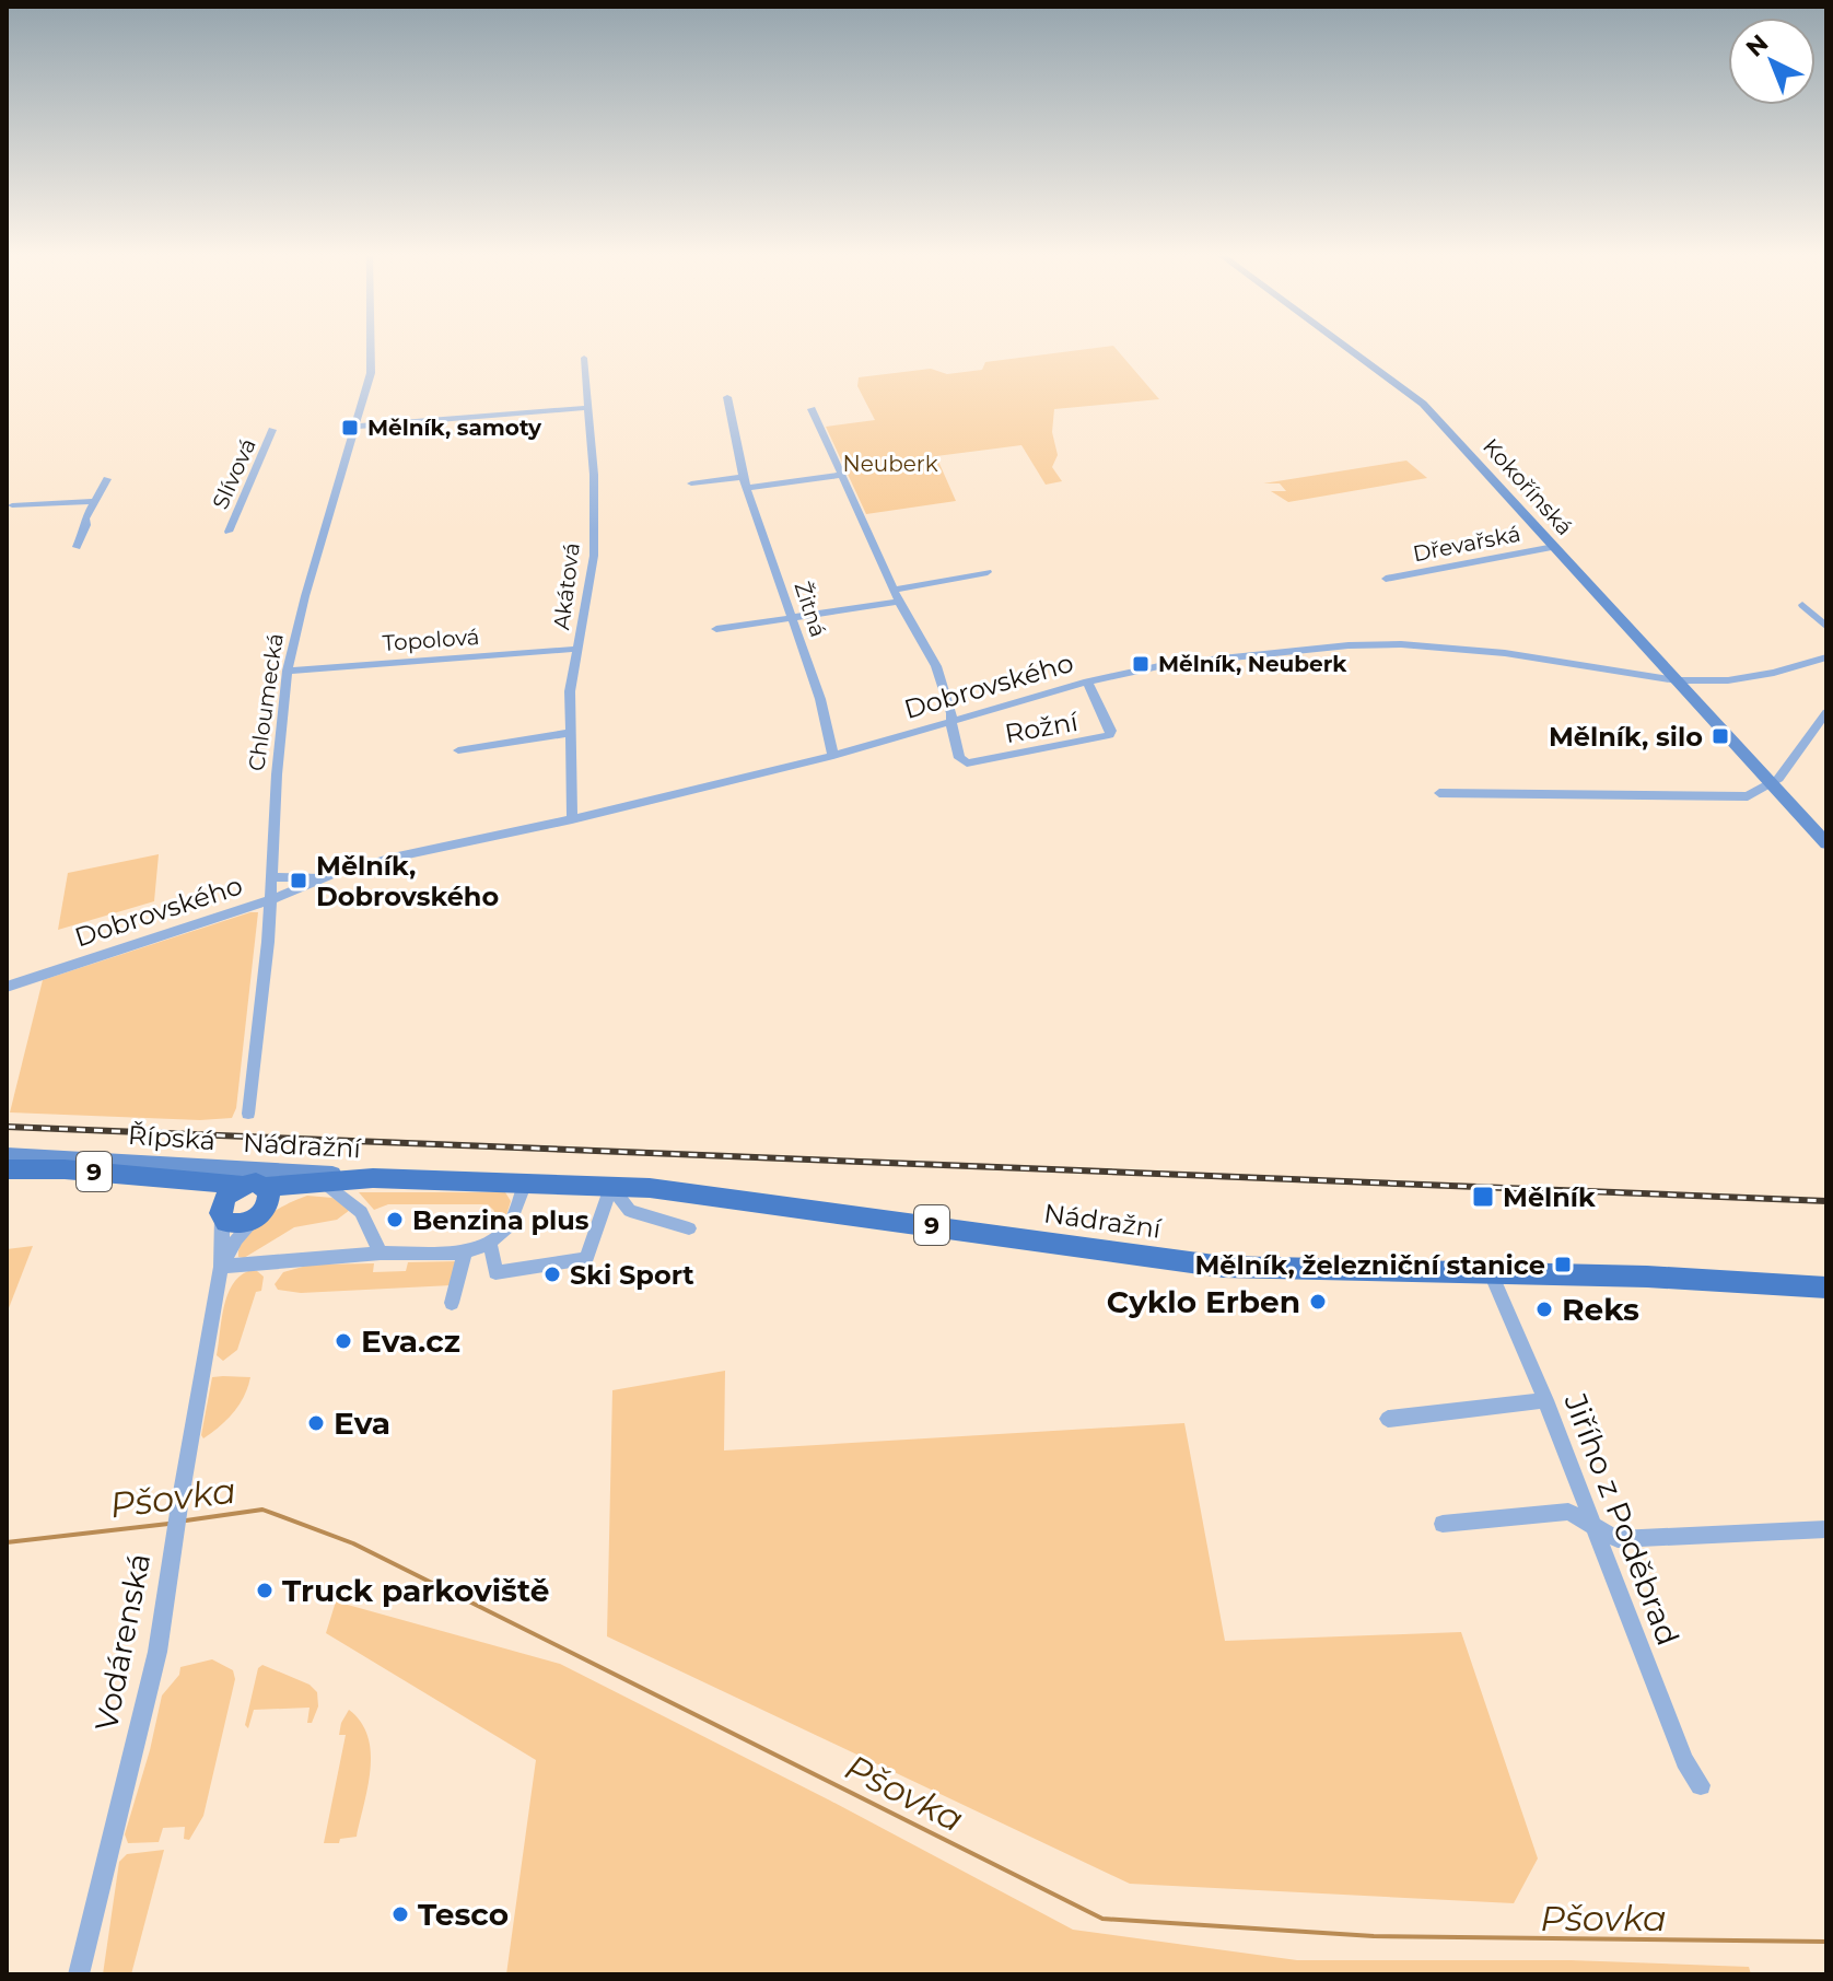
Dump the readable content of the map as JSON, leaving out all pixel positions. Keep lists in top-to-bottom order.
{
  "streets": {
    "main road": [
      "Kokořínská",
      "Řípská",
      "Nádražní",
      "9"
    ],
    "street": [
      "Slívová",
      "Dřevařská",
      "Akátová",
      "Žitná",
      "Topolová",
      "Dobrovského",
      "Chloumecká",
      "Rožní",
      "Jiřího z Poděbrad",
      "Vodárenská"
    ]
  },
  "crossings": [
    ["Kokořínská", "Dřevařská"],
    ["Kokořínská", "Dobrovského"],
    ["Akátová", "Topolová"],
    ["Akátová", "Dobrovského"],
    ["Žitná", "Dobrovského"],
    ["Topolová", "Chloumecká"],
    ["Dobrovského", "Chloumecká"],
    ["Dobrovského", "Rožní"],
    ["Řípská", "Nádražní"],
    ["Řípská", "9"],
    ["Řípská", "Vodárenská"],
    ["Nádražní", "9"],
    ["Nádražní", "Jiřího z Poděbrad"],
    ["Nádražní", "Vodárenská"],
    ["9", "Vodárenská"]
  ],
  "water": ["Pšovka"],
  "parks": ["Neuberk"],
  "places": {
    "transit": [
      "Mělník, samoty",
      "Mělník, Neuberk",
      "Mělník, silo",
      "Mělník, Dobrovského",
      "Mělník",
      "Mělník, železniční stanice"
    ],
    "other": [
      "Benzina plus",
      "Ski Sport",
      "Cyklo Erben",
      "Reks",
      "Eva.cz",
      "Eva",
      "Truck parkoviště",
      "Tesco"
    ]
  },
  "north": "top left"
}
